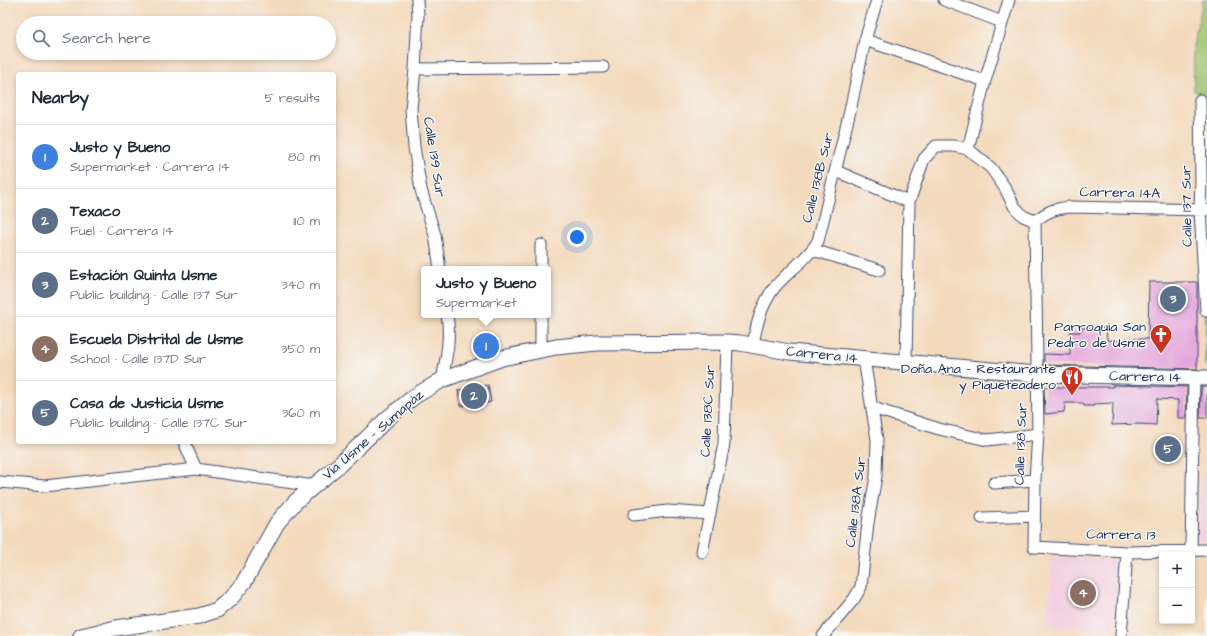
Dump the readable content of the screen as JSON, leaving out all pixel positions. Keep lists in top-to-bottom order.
{
  "streets": {
    "street": [
      "Calle 139 Sur",
      "Calle 138B Sur",
      "Carrera 14A",
      "Calle 137 Sur",
      "Carrera 14",
      "Calle 138C Sur",
      "Vía Usme - Sumapáz",
      "Calle 138 Sur",
      "Calle 138A Sur",
      "Carrera 13"
    ]
  },
  "crossings": [
    ["Calle 138B Sur", "Carrera 14"],
    ["Carrera 14A", "Calle 137 Sur"],
    ["Carrera 14A", "Calle 138 Sur"],
    ["Carrera 14", "Calle 138C Sur"],
    ["Carrera 14", "Vía Usme - Sumapáz"],
    ["Carrera 14", "Calle 138 Sur"],
    ["Carrera 14", "Calle 138A Sur"],
    ["Calle 138 Sur", "Carrera 13"]
  ],
  "places": {
    "church": ["Parroquia San Pedro de Usme"],
    "restaurant": ["Doña Ana - Restaurante y Piqueteadero"]
  },
  "page": {
    "search": "Search here",
    "heading": ["Nearby", "5 results"],
    "list": [
      {
        "mark": "1",
        "name": "Justo y Bueno",
        "note": "Supermarket · Carrera 14",
        "value": "80 m"
      },
      {
        "mark": "2",
        "name": "Texaco",
        "note": "Fuel · Carrera 14",
        "value": "110 m"
      },
      {
        "mark": "3",
        "name": "Estación Quinta Usme",
        "note": "Public building · Calle 137 Sur",
        "value": "340 m"
      },
      {
        "mark": "4",
        "name": "Escuela Distrital de Usme",
        "note": "School · Calle 137D Sur",
        "value": "350 m"
      },
      {
        "mark": "5",
        "name": "Casa de Justicia Usme",
        "note": "Public building · Calle 137C Sur",
        "value": "360 m"
      }
    ],
    "popup": ["Justo y Bueno", "Supermarket"],
    "pins": [
      "3",
      "1",
      "2",
      "5",
      "4"
    ],
    "map_buttons": ["+", "−"]
  }
}
